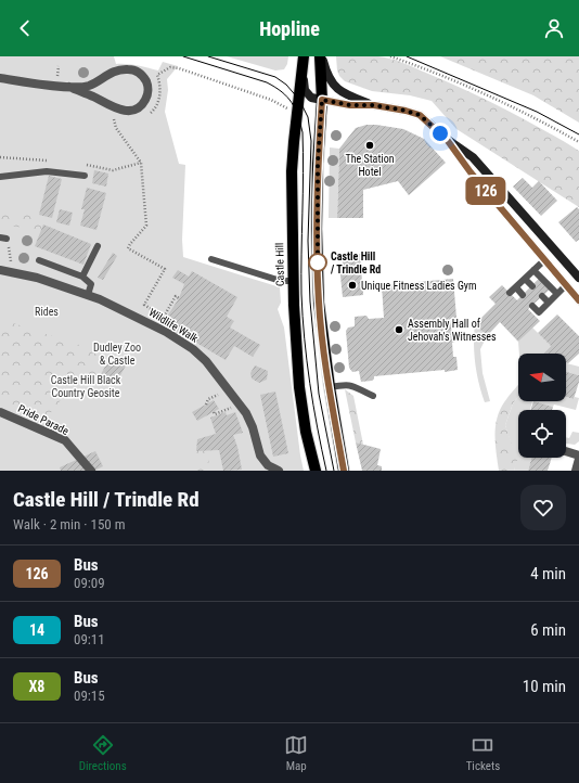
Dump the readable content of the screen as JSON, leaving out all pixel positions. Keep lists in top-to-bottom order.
{
  "streets": {
    "main road": ["Castle Hill"],
    "street": ["Wildlife Walk", "Pride Parade"]
  },
  "parks": ["Rides", "Dudley Zoo & Castle", "Castle Hill Black Country Geosite"],
  "places": [
    "The Station Hotel",
    "Castle Hill / Trindle Rd",
    "Unique Fitness Ladies Gym",
    "Assembly Hall of Jehovah's Witnesses"
  ],
  "lines": ["bus line 126"],
  "north": "left",
  "page": {
    "header": "Hopline",
    "on_map": "126",
    "heading": ["Castle Hill / Trindle Rd", "Walk · 2 min · 150 m"],
    "list": [
      {
        "mark": "126",
        "name": "Bus",
        "note": "09:09",
        "value": "4 min"
      },
      {
        "mark": "14",
        "name": "Bus",
        "note": "09:11",
        "value": "6 min"
      },
      {
        "mark": "X8",
        "name": "Bus",
        "note": "09:15",
        "value": "10 min"
      }
    ],
    "tabs": ["Directions", "Map", "Tickets"]
  }
}
